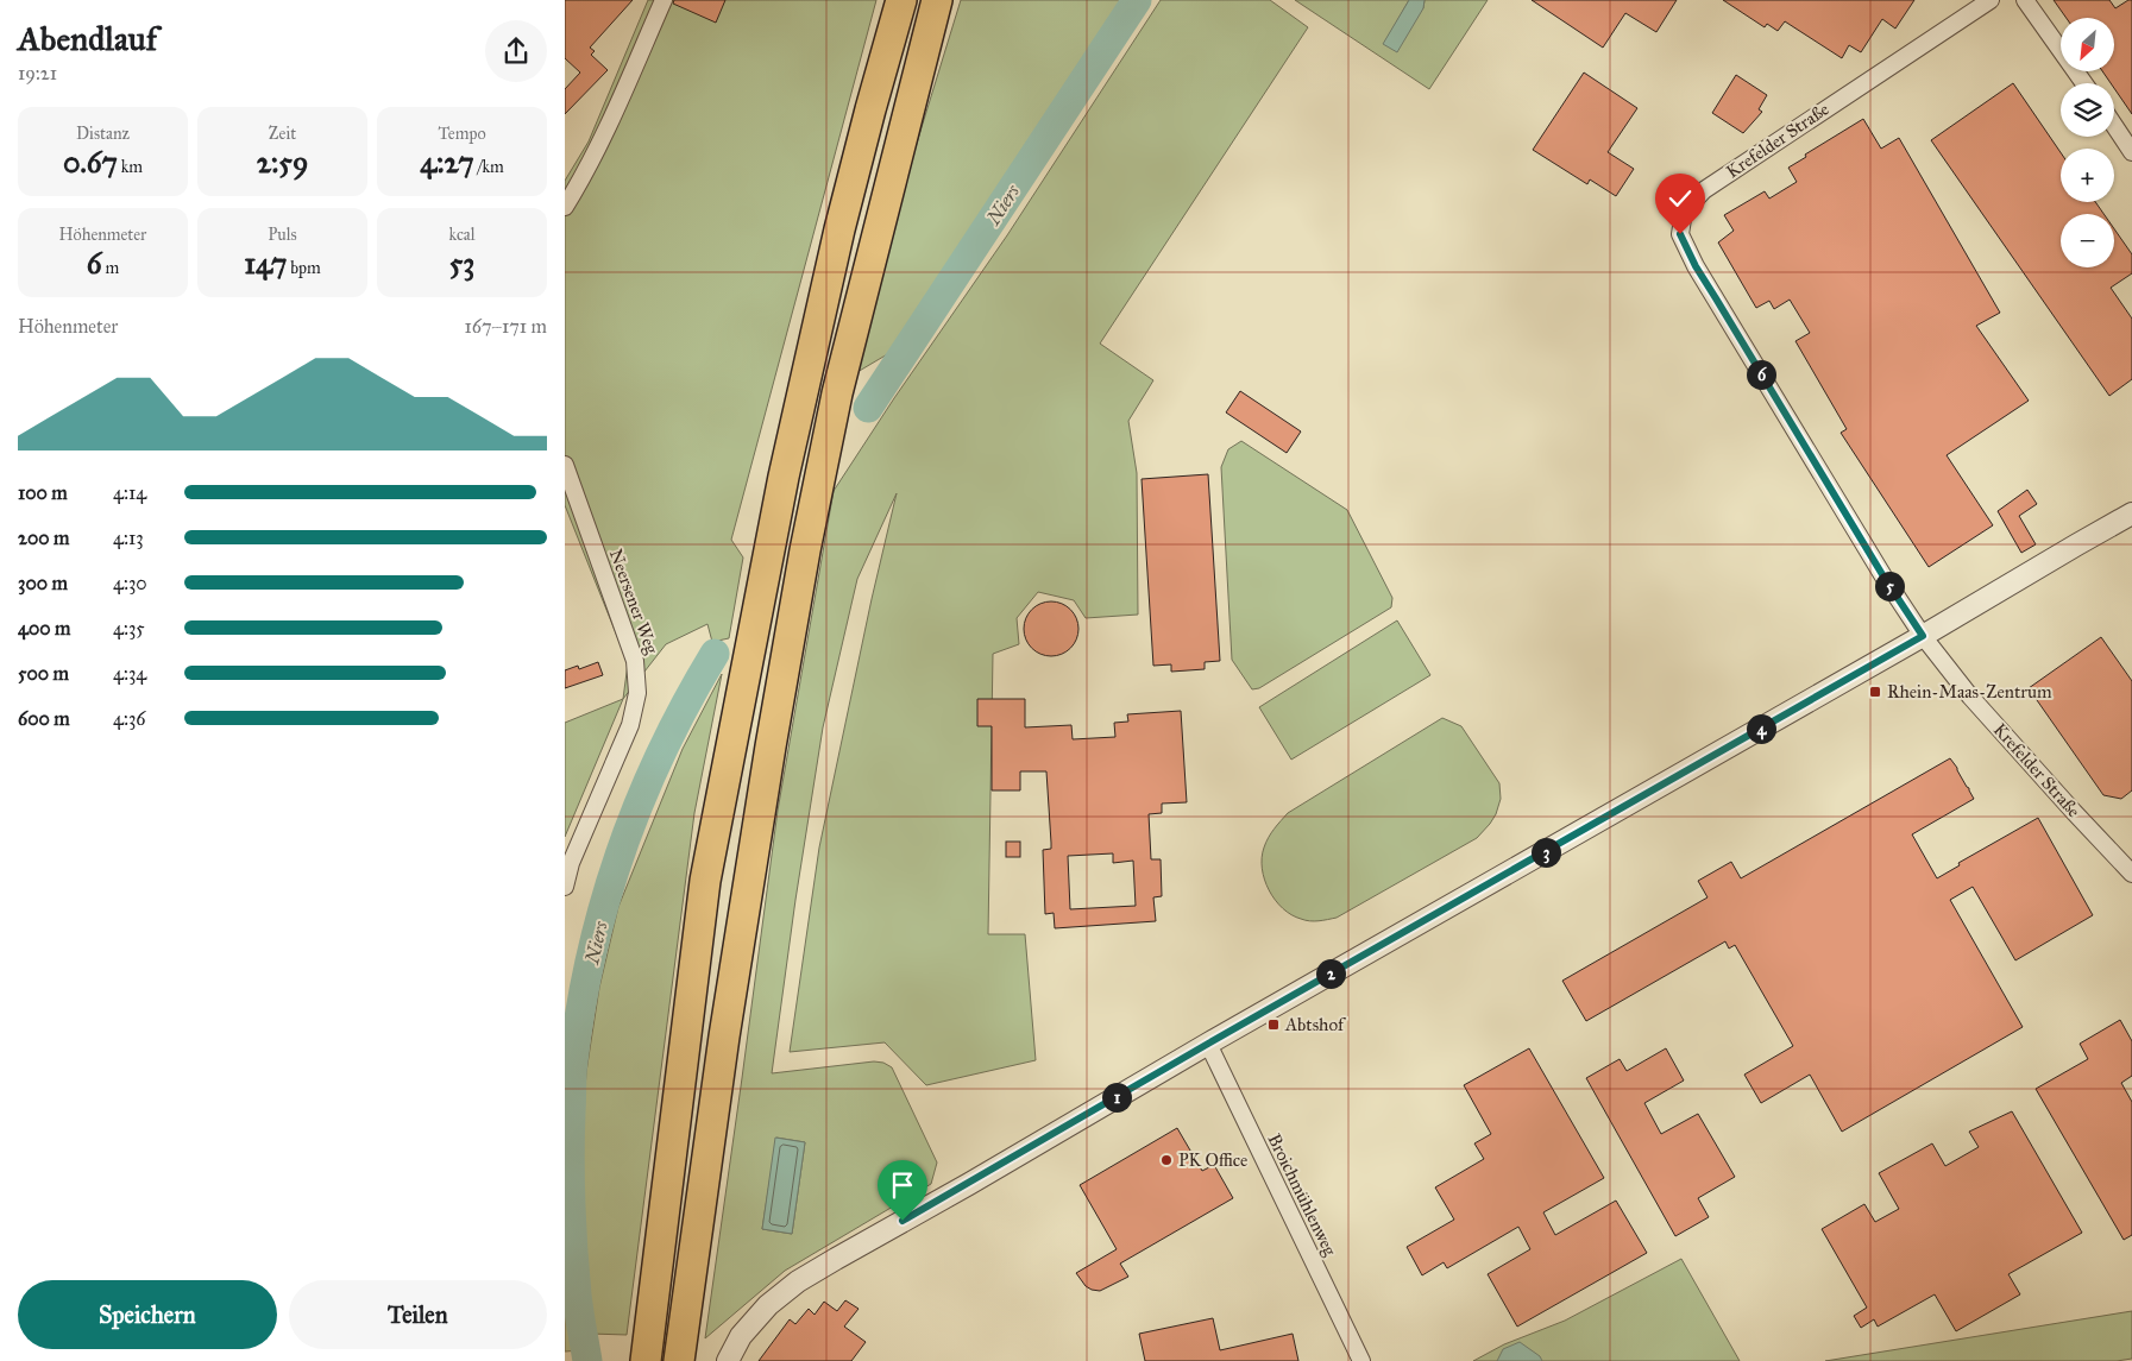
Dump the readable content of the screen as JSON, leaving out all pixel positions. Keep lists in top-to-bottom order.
{
  "streets": {
    "street": ["Krefelder Straße", "Neersener Weg", "Broichmühlenweg"]
  },
  "water": ["Niers"],
  "places": {
    "transit": ["Rhein-Maas-Zentrum", "Abtshof"],
    "other": ["PK Office"]
  },
  "north": "bottom left",
  "page": {
    "heading": ["Abendlauf", "19:21"],
    "map_buttons": ["+", "−"],
    "stats": [
      ["Distanz", "0.67 km"],
      ["Zeit", "2:59"],
      ["Tempo", "4:27 /km"],
      ["Höhenmeter", "6 m"],
      ["Puls", "147 bpm"],
      ["kcal", "53"]
    ],
    "chart": ["Höhenmeter", "167–171 m"],
    "pins": [
      "6",
      "5",
      "4",
      "3",
      "2",
      "1"
    ],
    "list": [
      {
        "name": "100 m",
        "note": "4:14"
      },
      {
        "name": "200 m",
        "note": "4:13"
      },
      {
        "name": "300 m",
        "note": "4:30"
      },
      {
        "name": "400 m",
        "note": "4:35"
      },
      {
        "name": "500 m",
        "note": "4:34"
      },
      {
        "name": "600 m",
        "note": "4:36"
      }
    ],
    "buttons": ["Speichern", "Teilen"]
  }
}
